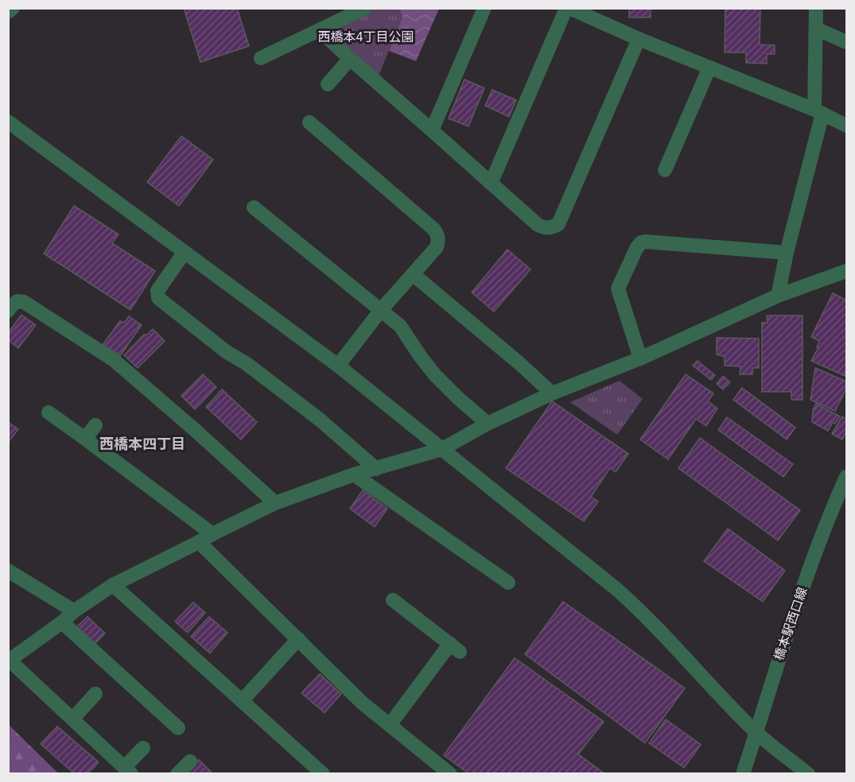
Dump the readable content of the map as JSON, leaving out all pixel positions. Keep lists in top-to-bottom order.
{
  "streets": {
    "street": ["橋本駅西口線"]
  },
  "districts": ["西橋本四丁目"],
  "parks": ["西橋本4丁目公園"]
}
